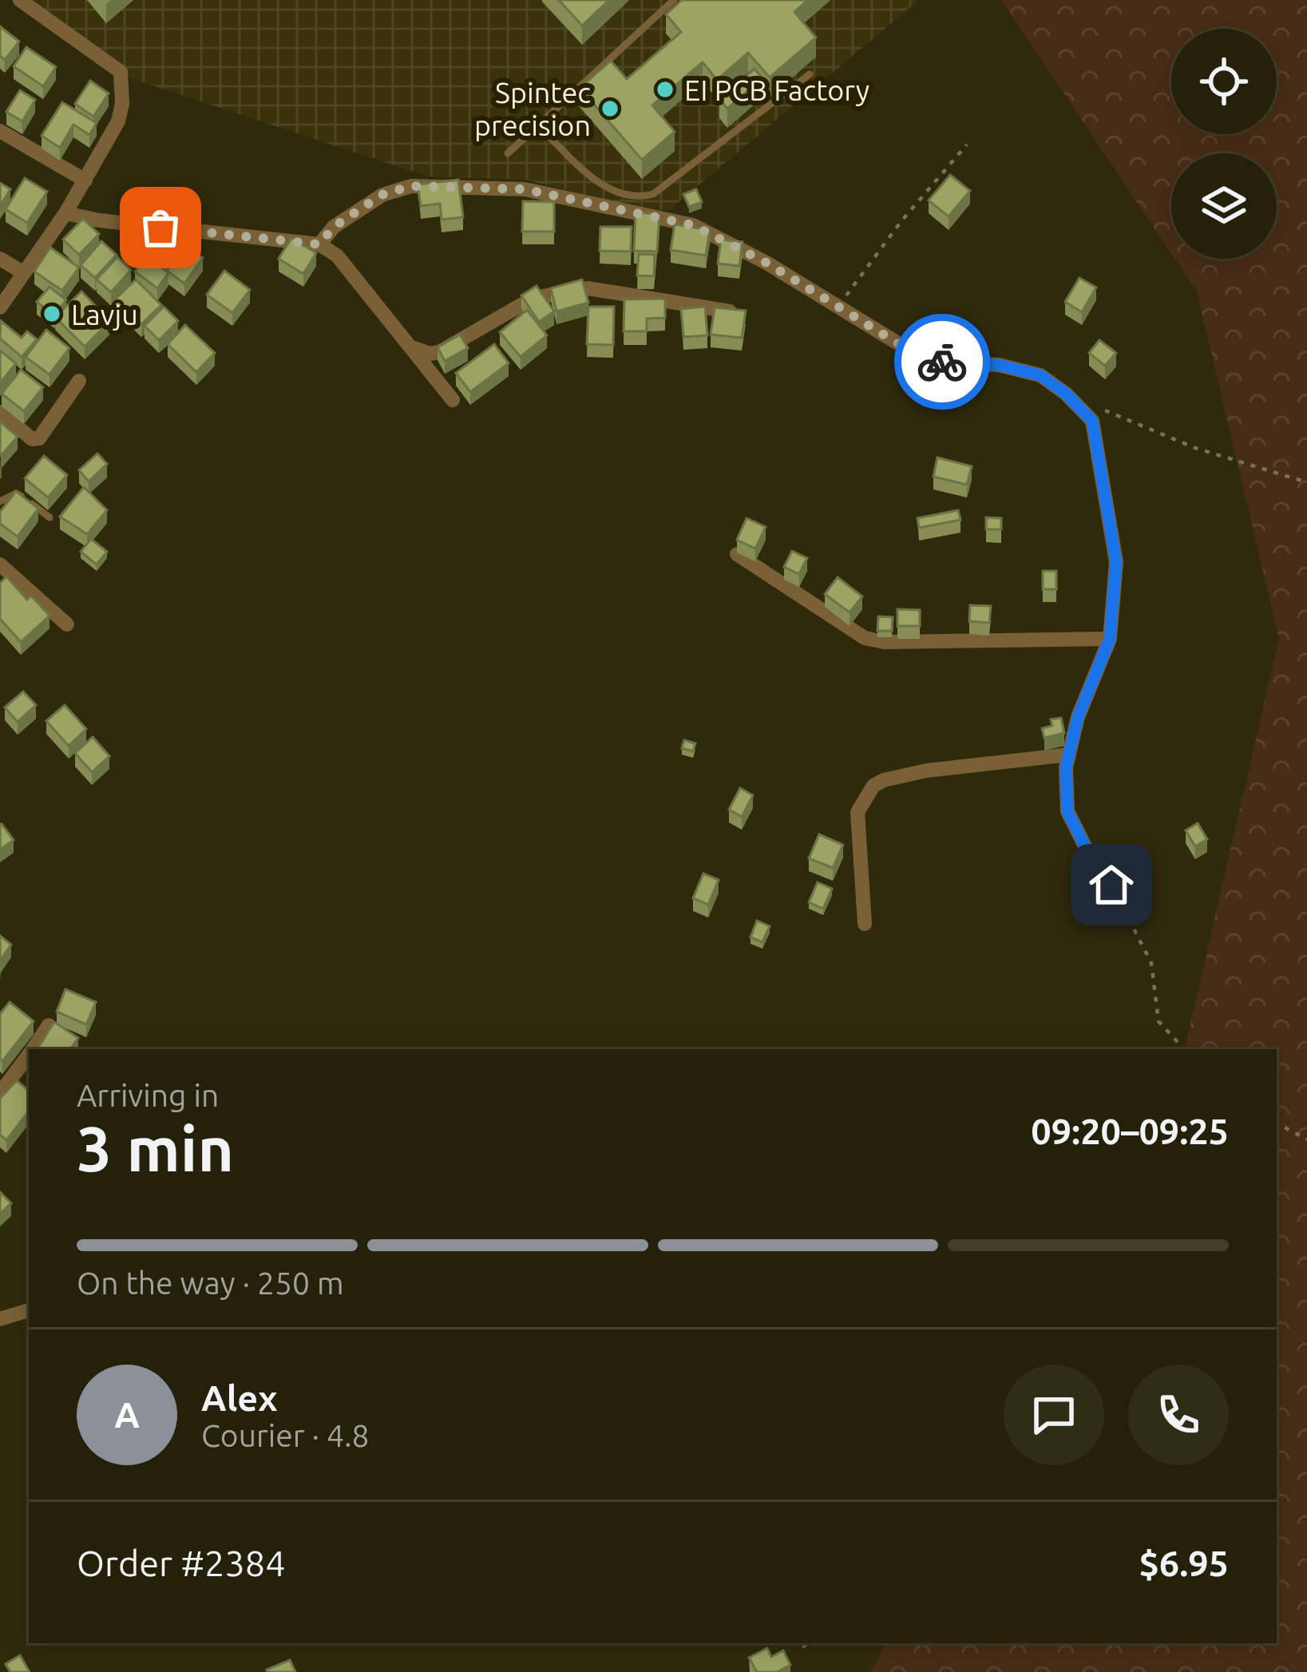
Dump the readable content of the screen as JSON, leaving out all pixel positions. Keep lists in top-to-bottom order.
{
  "places": ["EI PCB Factory", "Spintec precision", "Lavju"],
  "page": {
    "heading": ["3 min", "Arriving in", "09:20–09:25"],
    "panel": [
      "Alex",
      "Courier · 4.8",
      "Order #2384",
      "$6.95"
    ],
    "bar": "On the way · 250 m",
    "round": "A"
  }
}
